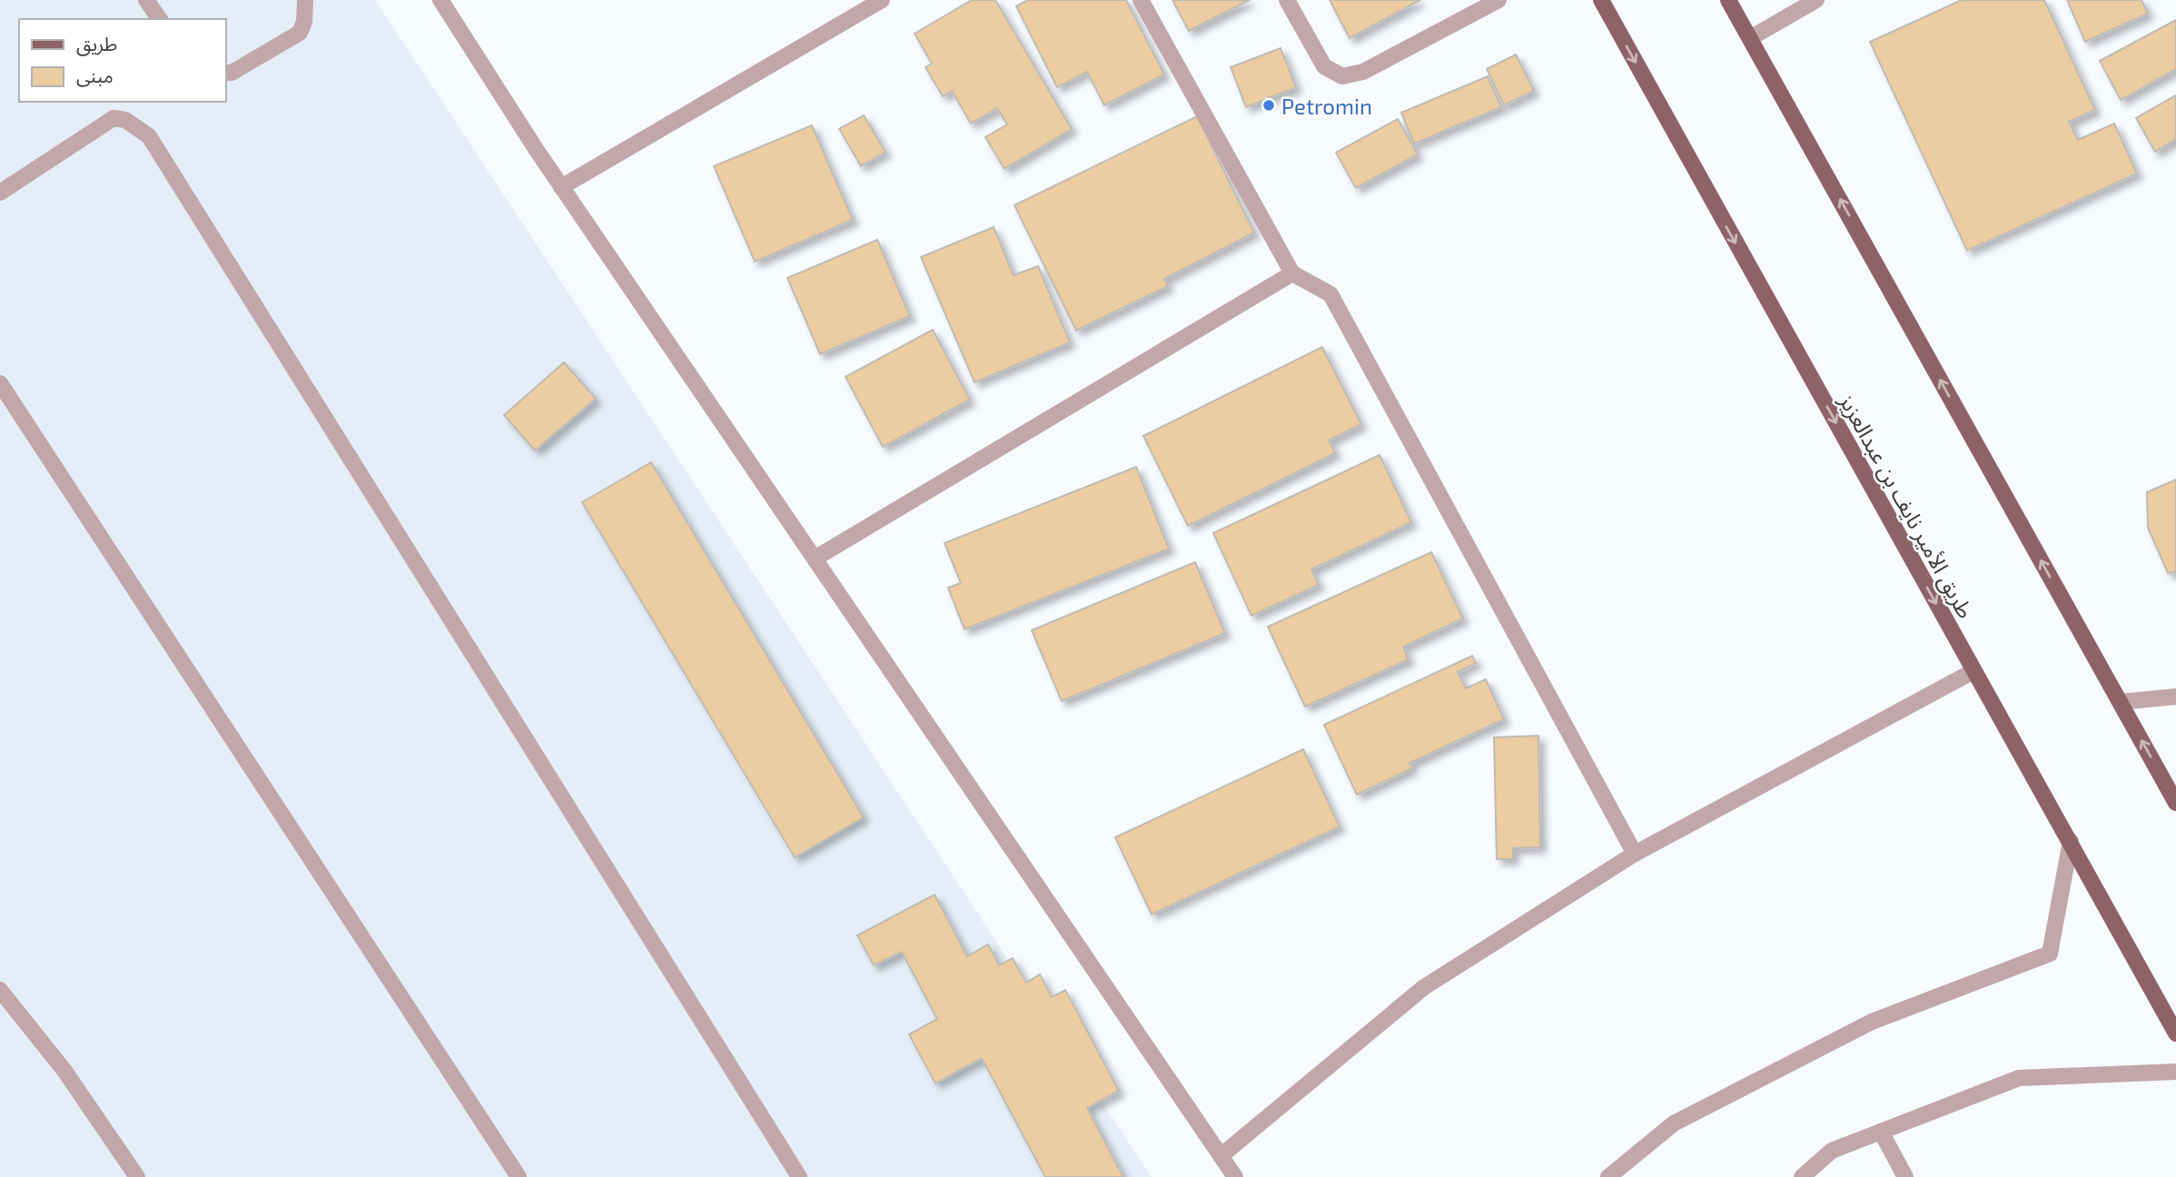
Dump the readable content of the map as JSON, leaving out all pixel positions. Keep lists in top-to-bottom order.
{
  "streets": {
    "main road": ["طريق الأمير نايف بن عبدالعزيز"]
  },
  "places": ["Petromin"],
  "legend": ["طريق", "مبنى"]
}
